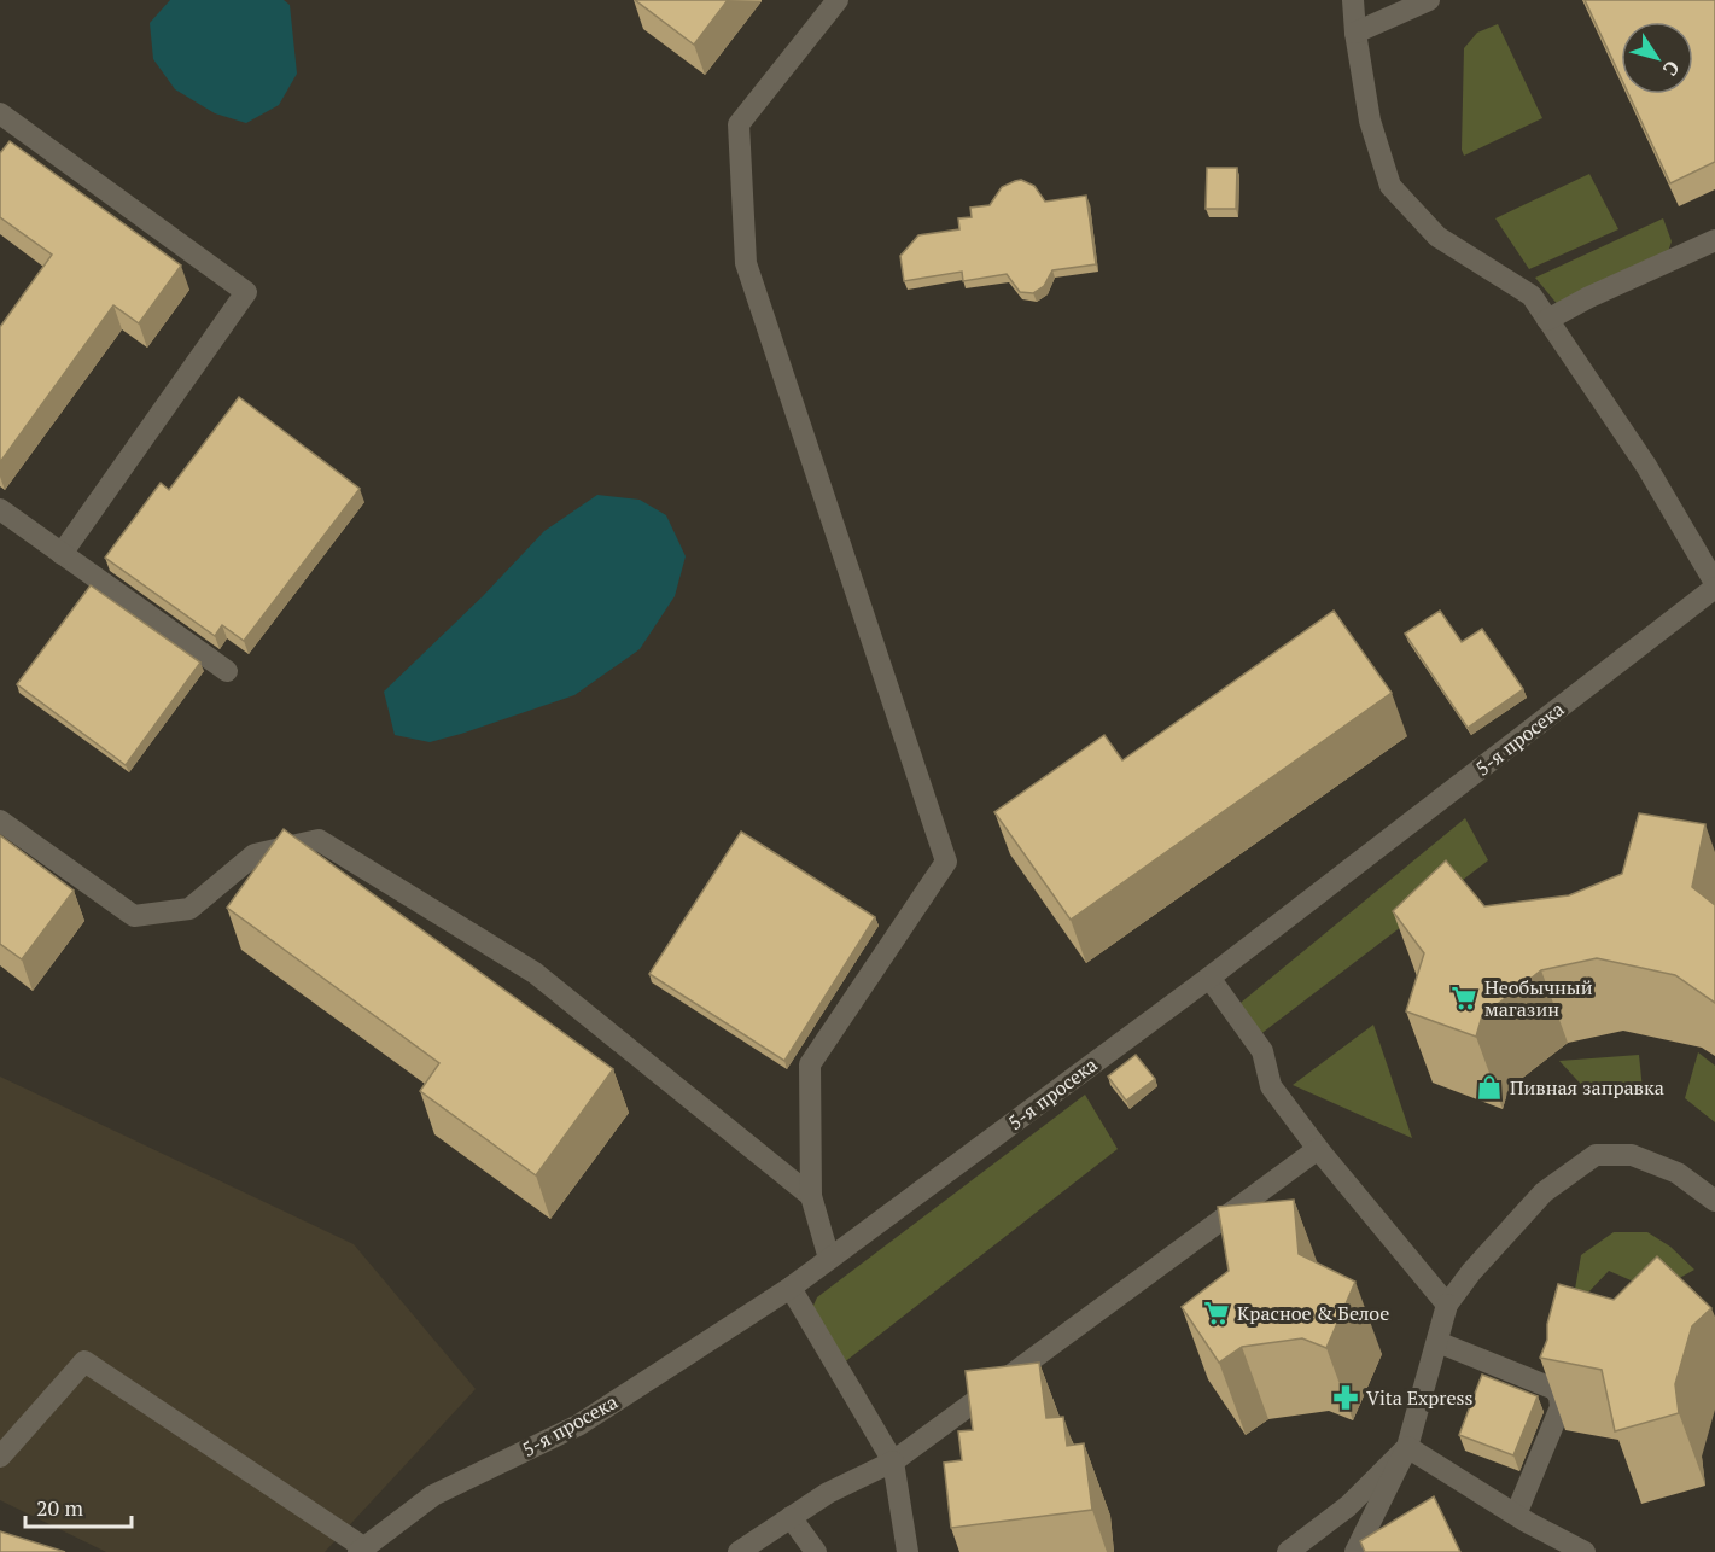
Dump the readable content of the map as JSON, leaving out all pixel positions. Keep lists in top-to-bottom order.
{
  "streets": {
    "street": ["5-я просека"]
  },
  "places": {
    "supermarket": ["Необычный магазин", "Красное & Белое"],
    "shop": ["Пивная заправка"],
    "pharmacy": ["Vita Express"]
  },
  "scale_bar": "20 m",
  "north": "bottom right"
}
